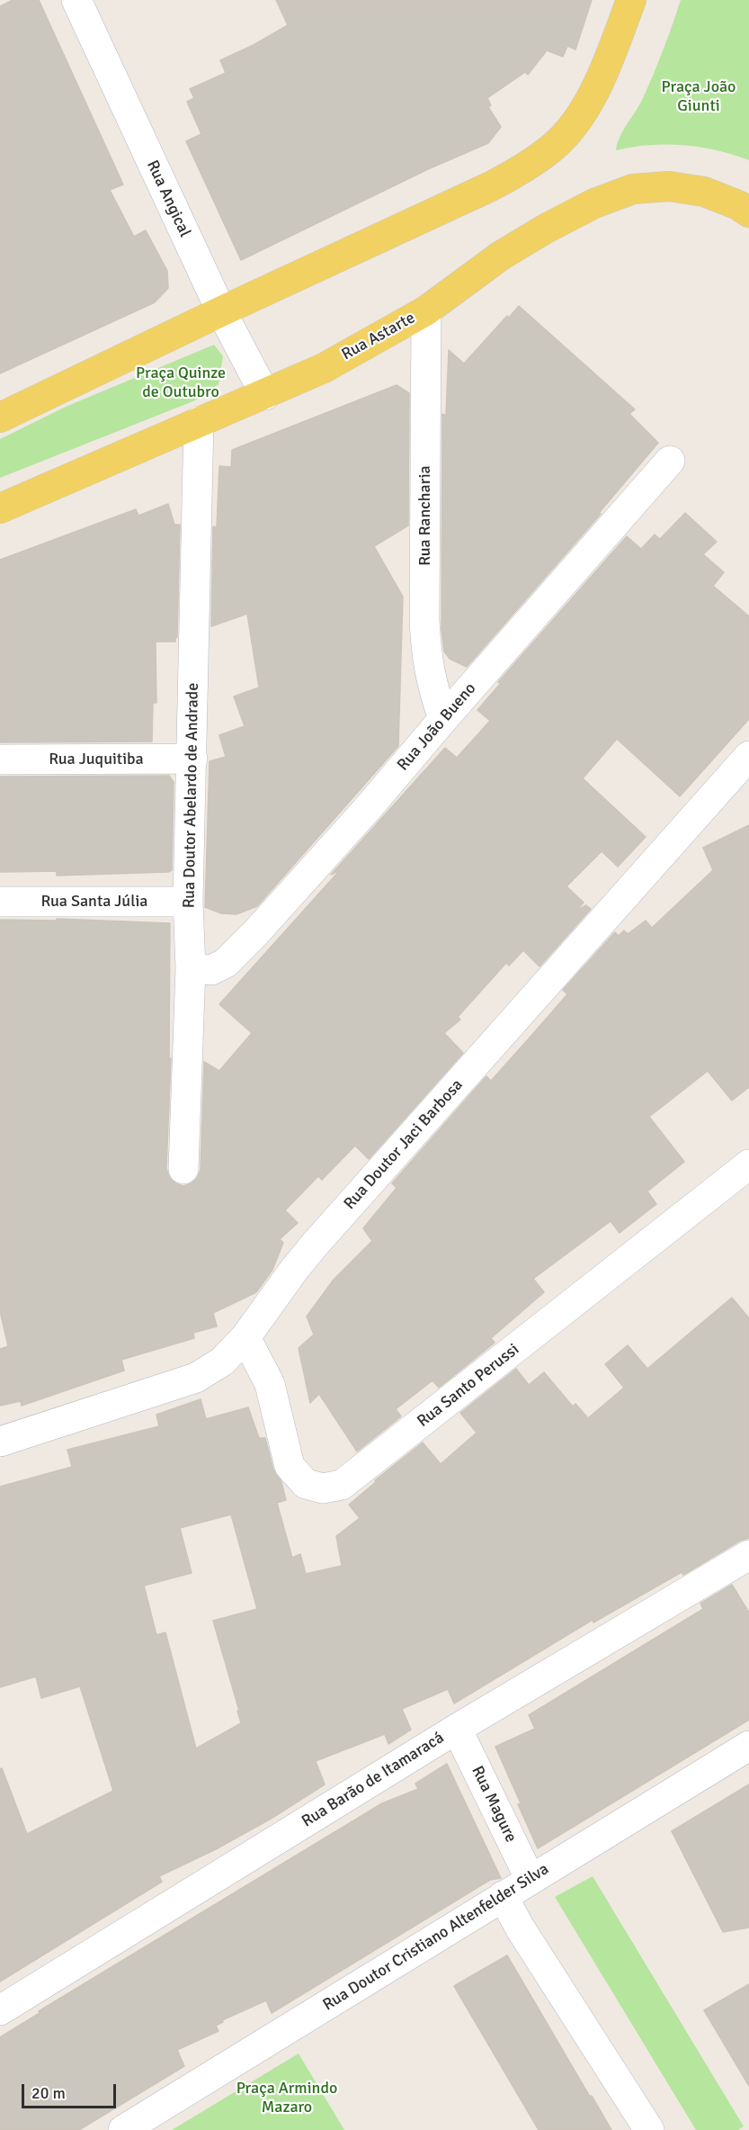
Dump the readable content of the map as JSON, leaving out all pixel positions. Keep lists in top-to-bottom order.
{
  "streets": {
    "main road": ["Rua Astarte"],
    "street": [
      "Rua Angical",
      "Rua Rancharia",
      "Rua João Bueno",
      "Rua Juquitiba",
      "Rua Doutor Abelardo de Andrade",
      "Rua Santa Júlia",
      "Rua Doutor Jaci Barbosa",
      "Rua Santo Perussi",
      "Rua Barão de Itamaracá",
      "Rua Magure",
      "Rua Doutor Cristiano Altenfelder Silva"
    ]
  },
  "crossings": [
    ["Rua Angical", "Rua Astarte"],
    ["Rua Astarte", "Rua Rancharia"],
    ["Rua Astarte", "Rua Doutor Abelardo de Andrade"],
    ["Rua Rancharia", "Rua João Bueno"],
    ["Rua João Bueno", "Rua Doutor Abelardo de Andrade"],
    ["Rua Juquitiba", "Rua Doutor Abelardo de Andrade"],
    ["Rua Doutor Abelardo de Andrade", "Rua Santa Júlia"],
    ["Rua Doutor Jaci Barbosa", "Rua Santo Perussi"],
    ["Rua Barão de Itamaracá", "Rua Magure"],
    ["Rua Magure", "Rua Doutor Cristiano Altenfelder Silva"]
  ],
  "parks": ["Praça João Giunti", "Praça Quinze de Outubro", "Praça Armindo Mazaro"],
  "scale_bar": "20 m"
}
